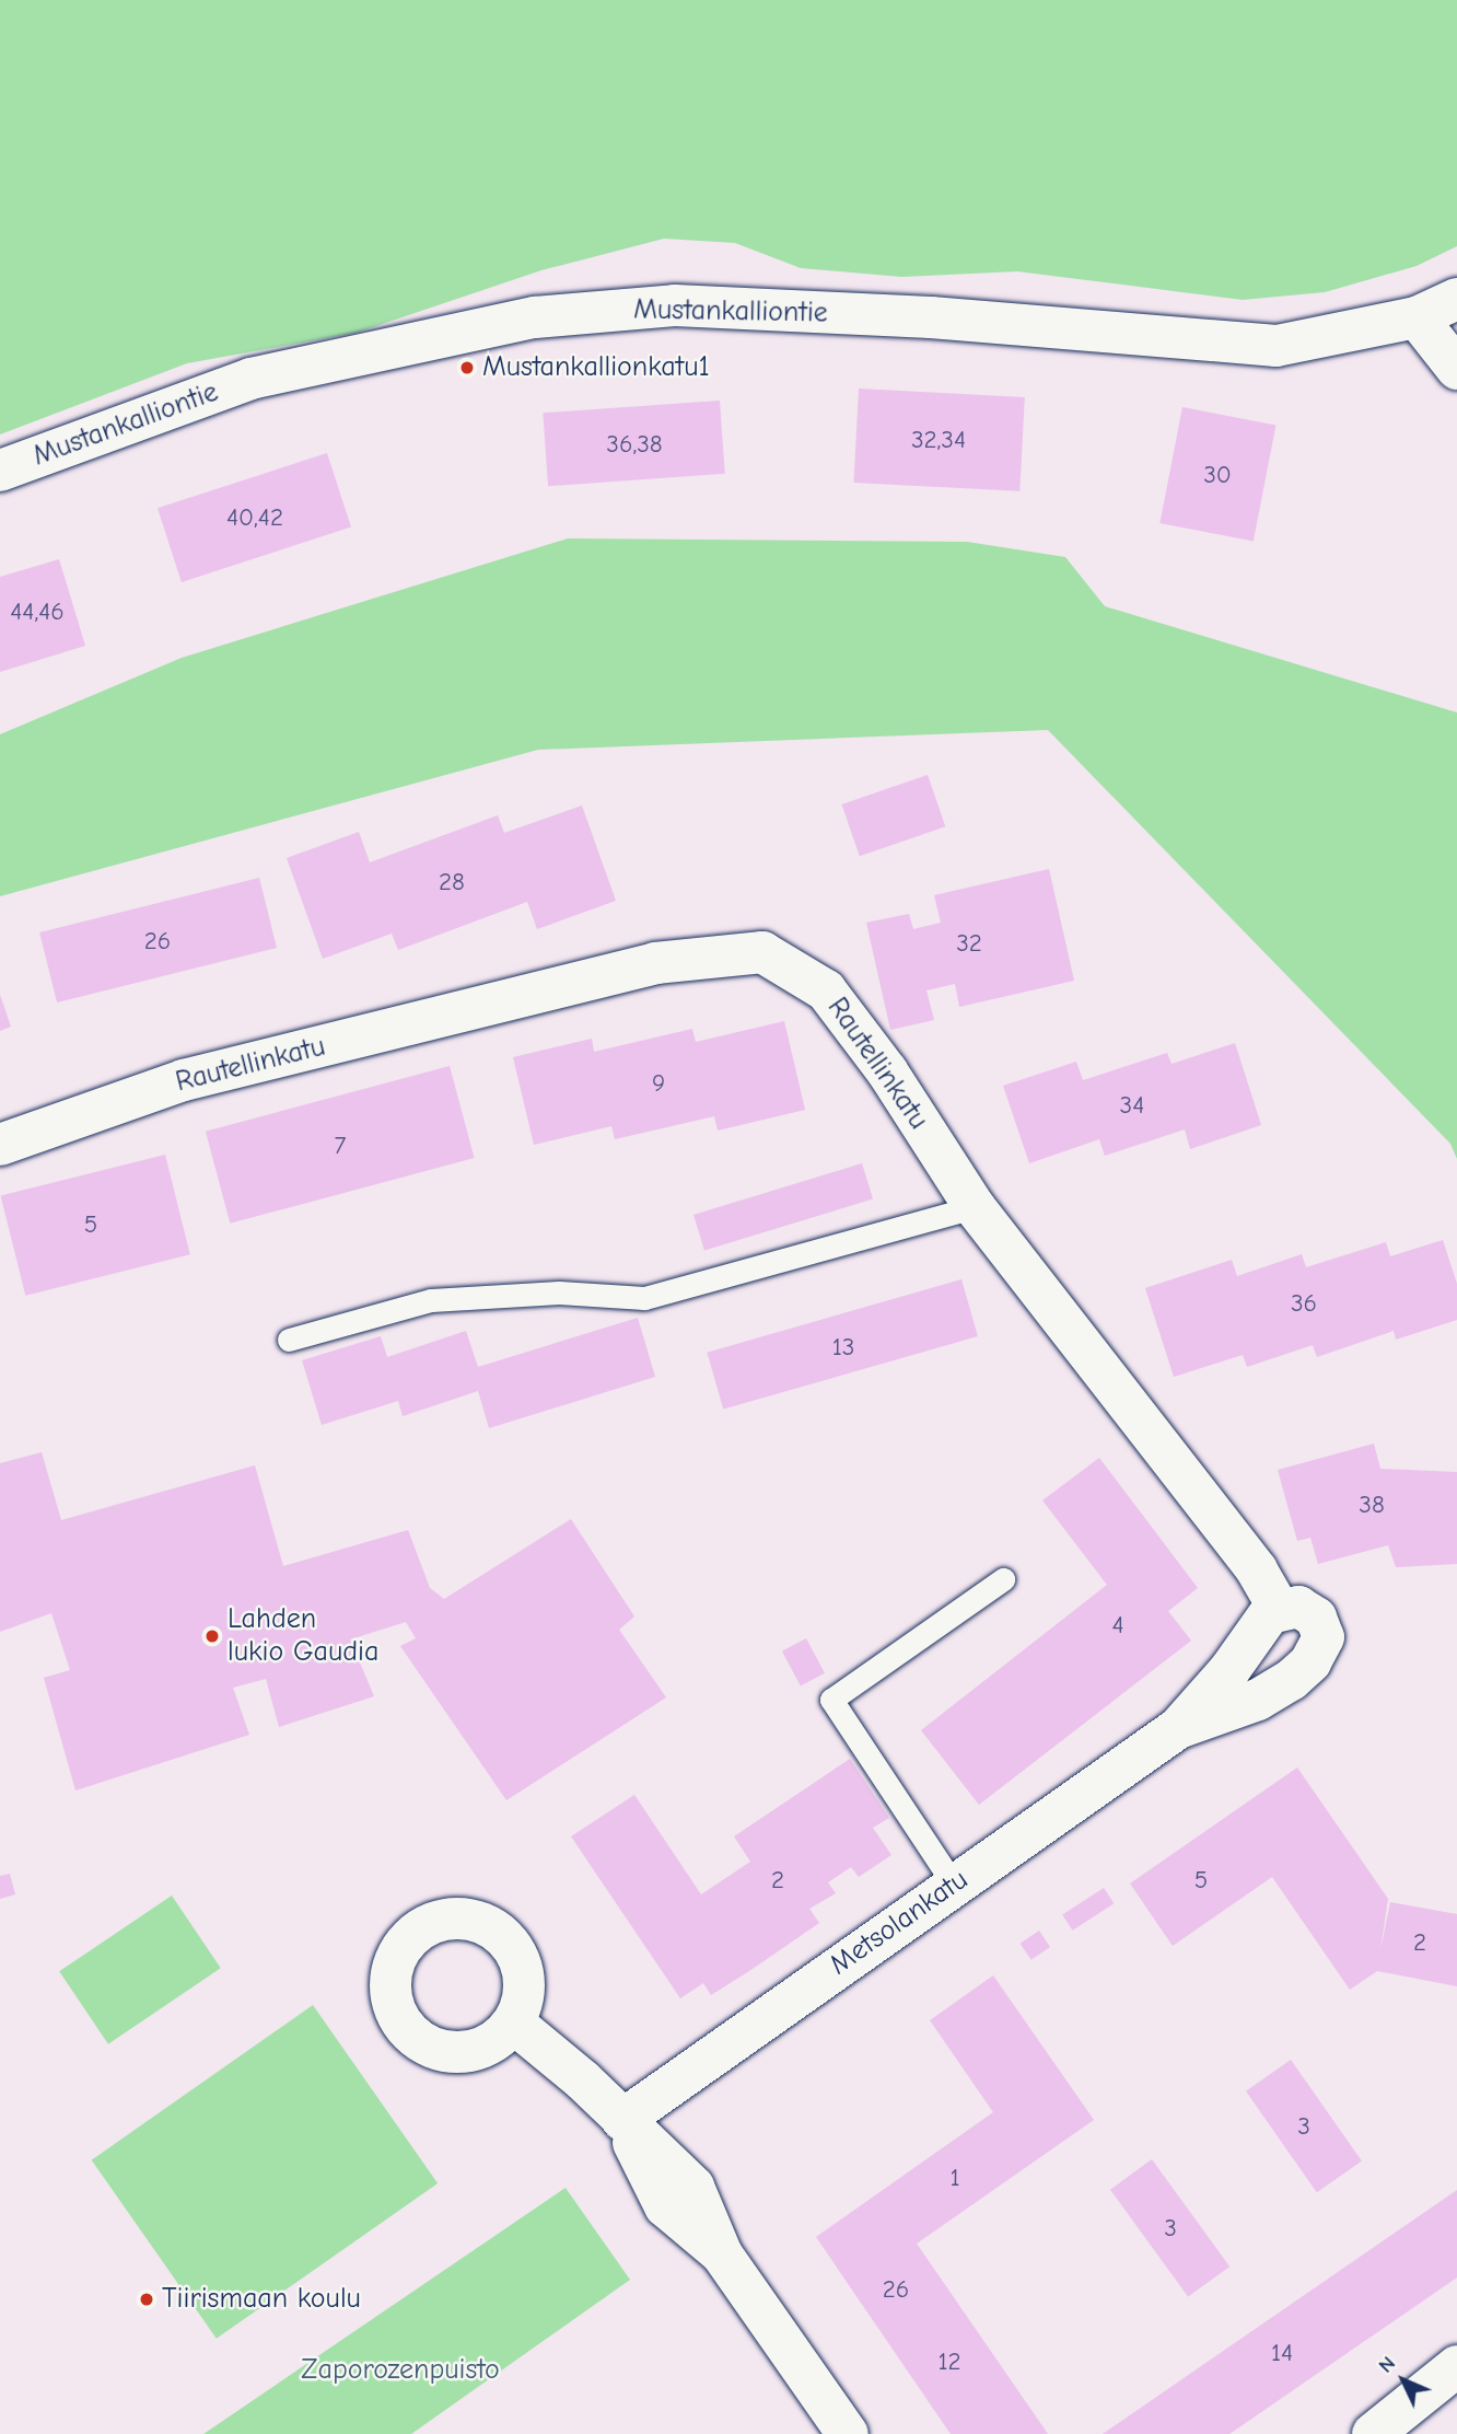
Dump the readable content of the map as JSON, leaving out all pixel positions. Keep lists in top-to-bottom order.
{
  "streets": {
    "street": ["Mustankalliontie", "Rautellinkatu", "Metsolankatu"]
  },
  "crossings": [
    ["Rautellinkatu", "Metsolankatu"]
  ],
  "parks": ["Zaporozenpuisto"],
  "places": ["Mustankallionkatu1", "Lahden lukio Gaudia", "Tiirismaan koulu"],
  "house_numbers": [
    "32,34",
    "36,38",
    "30",
    "40,42",
    "44,46",
    "28",
    "26",
    "32",
    "9",
    "34",
    "7",
    "5",
    "36",
    "13",
    "38",
    "4",
    "2",
    "5",
    "2",
    "3",
    "1",
    "3",
    "26",
    "14",
    "12"
  ],
  "north": "top left"
}
